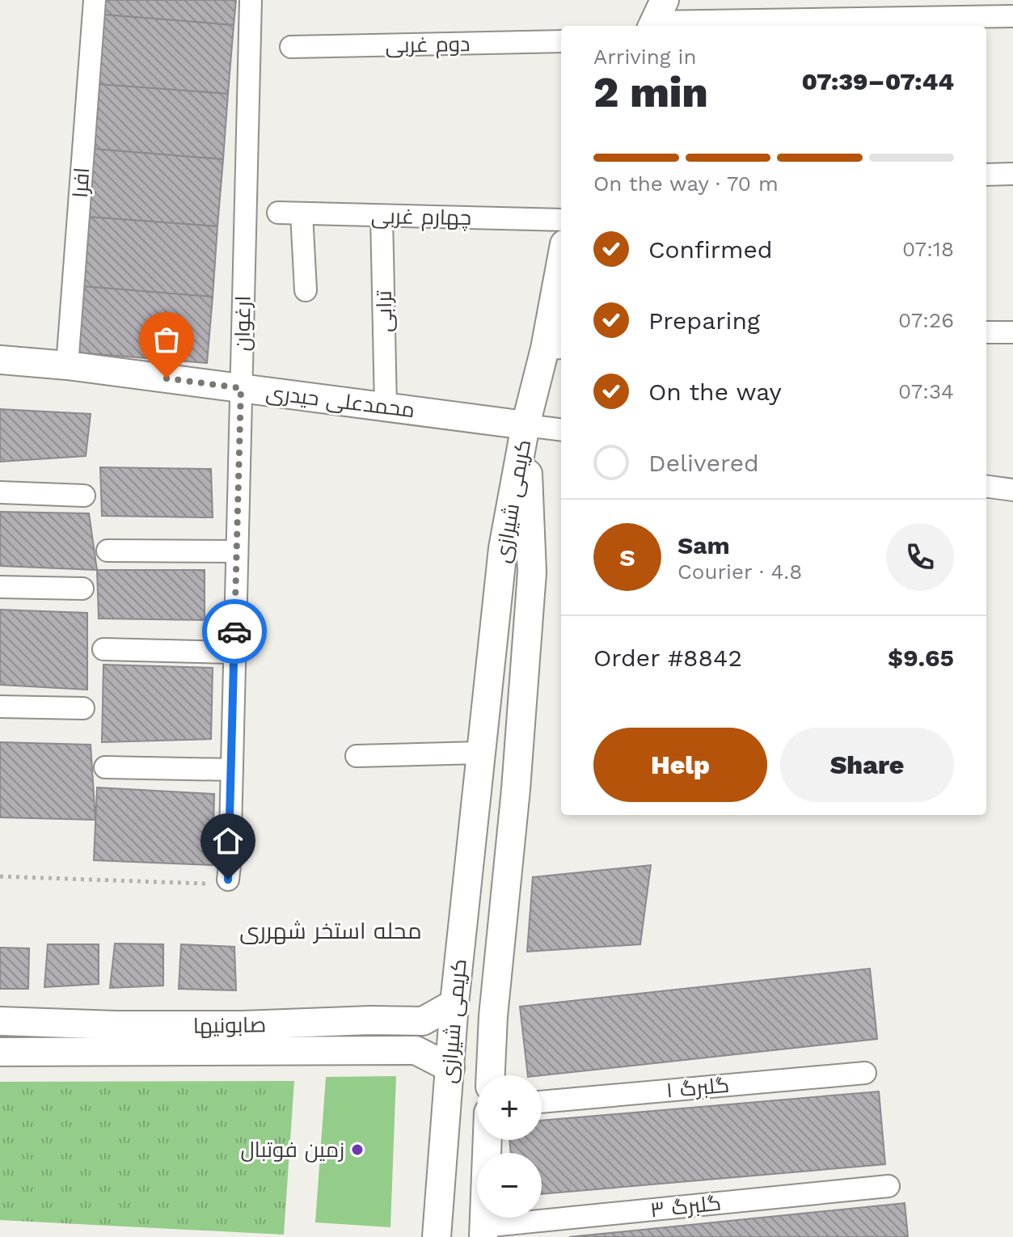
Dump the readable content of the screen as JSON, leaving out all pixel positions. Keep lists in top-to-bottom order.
{
  "streets": {
    "street": [
      "دوم غربی",
      "افرا",
      "چهارم غربی",
      "ترابی",
      "ارغوان",
      "محمدعلی حیدری",
      "کریمی شیرازی",
      "صابونیها",
      "گلبرگ ۱",
      "گلبرگ ۳"
    ]
  },
  "crossings": [
    ["افرا", "محمدعلی حیدری"],
    ["چهارم غربی", "ترابی"],
    ["ترابی", "محمدعلی حیدری"],
    ["ارغوان", "محمدعلی حیدری"],
    ["محمدعلی حیدری", "کریمی شیرازی"],
    ["کریمی شیرازی", "صابونیها"]
  ],
  "districts": ["محله استخر شهرری"],
  "places": ["زمین فوتبال"],
  "page": {
    "heading": ["2 min", "Arriving in", "07:39–07:44"],
    "panel": [
      "Sam",
      "Courier · 4.8",
      "Order #8842",
      "$9.65"
    ],
    "bar": "On the way · 70 m",
    "list": [
      ["Confirmed", "07:18"],
      ["Preparing", "07:26"],
      ["On the way", "07:34"],
      "Delivered"
    ],
    "round": "S",
    "buttons": ["Help", "Share"],
    "map_buttons": ["+", "−"]
  }
}
